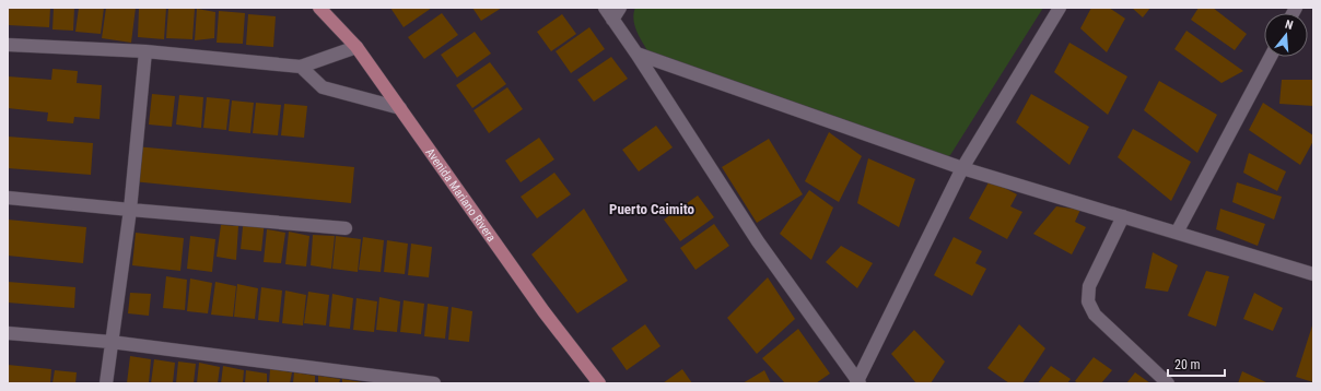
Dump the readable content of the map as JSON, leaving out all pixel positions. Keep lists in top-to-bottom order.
{
  "streets": {
    "main road": ["Avenida Mariano Rivera"]
  },
  "districts": ["Puerto Caimito"],
  "scale_bar": "20 m",
  "north": "top"
}
